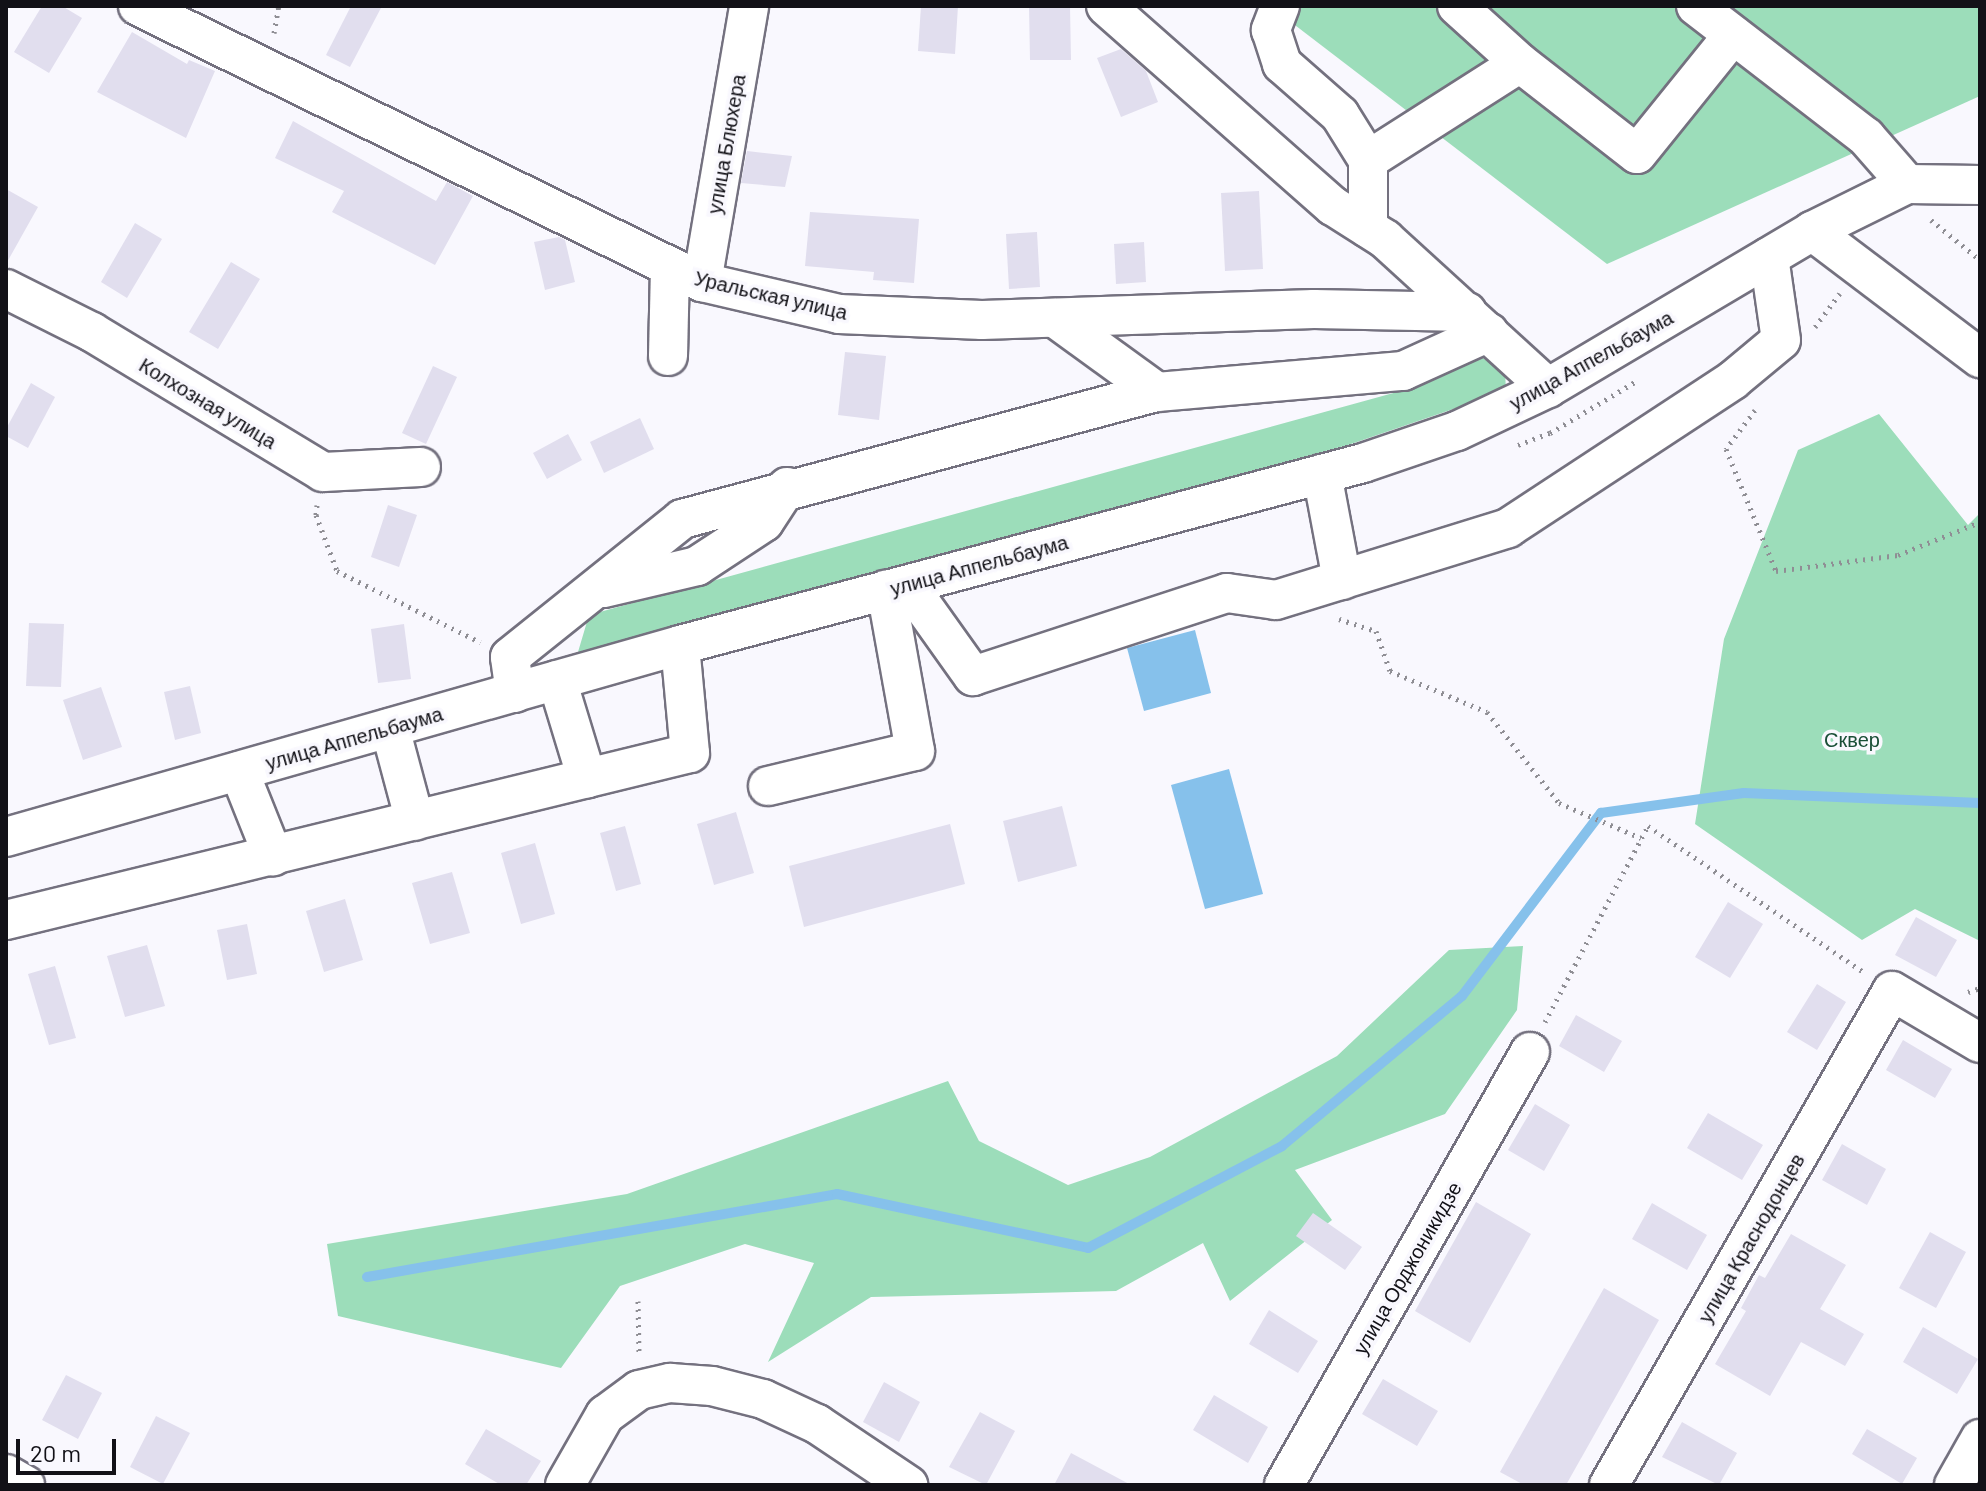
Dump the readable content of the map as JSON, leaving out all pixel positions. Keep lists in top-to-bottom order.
{
  "streets": {
    "street": [
      "улица Блюхера",
      "Уральская улица",
      "улица Аппельбаума",
      "Колхозная улица",
      "улица Краснодонцев",
      "улица Орджоникидзе"
    ]
  },
  "crossings": [
    ["улица Блюхера", "Уральская улица"]
  ],
  "parks": ["Сквер"],
  "scale_bar": "20 m"
}
